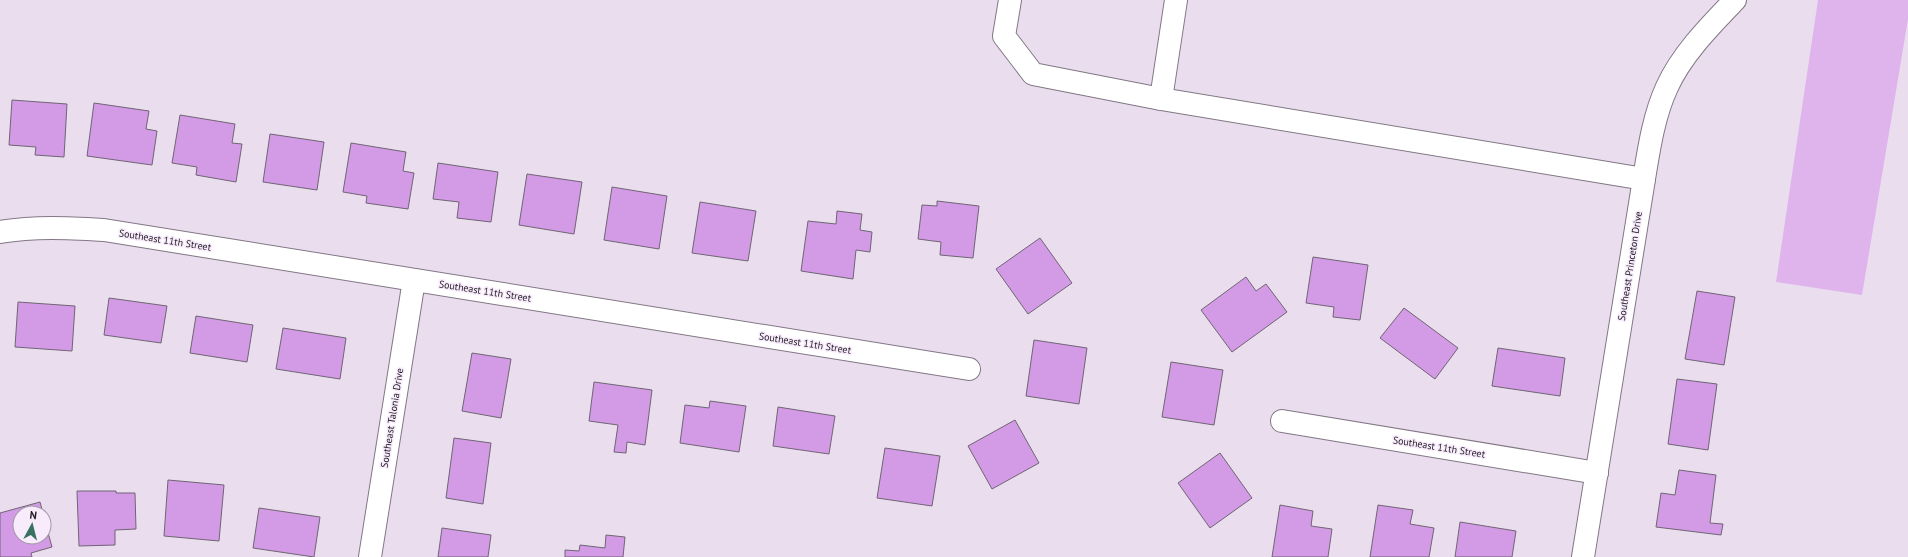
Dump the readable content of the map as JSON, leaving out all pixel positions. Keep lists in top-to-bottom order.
{
  "streets": {
    "street": ["Southeast 11th Street", "Southeast Princeton Drive", "Southeast Talonia Drive"]
  },
  "crossings": [
    ["Southeast 11th Street", "Southeast Princeton Drive"],
    ["Southeast 11th Street", "Southeast Talonia Drive"]
  ],
  "north": "top"
}
